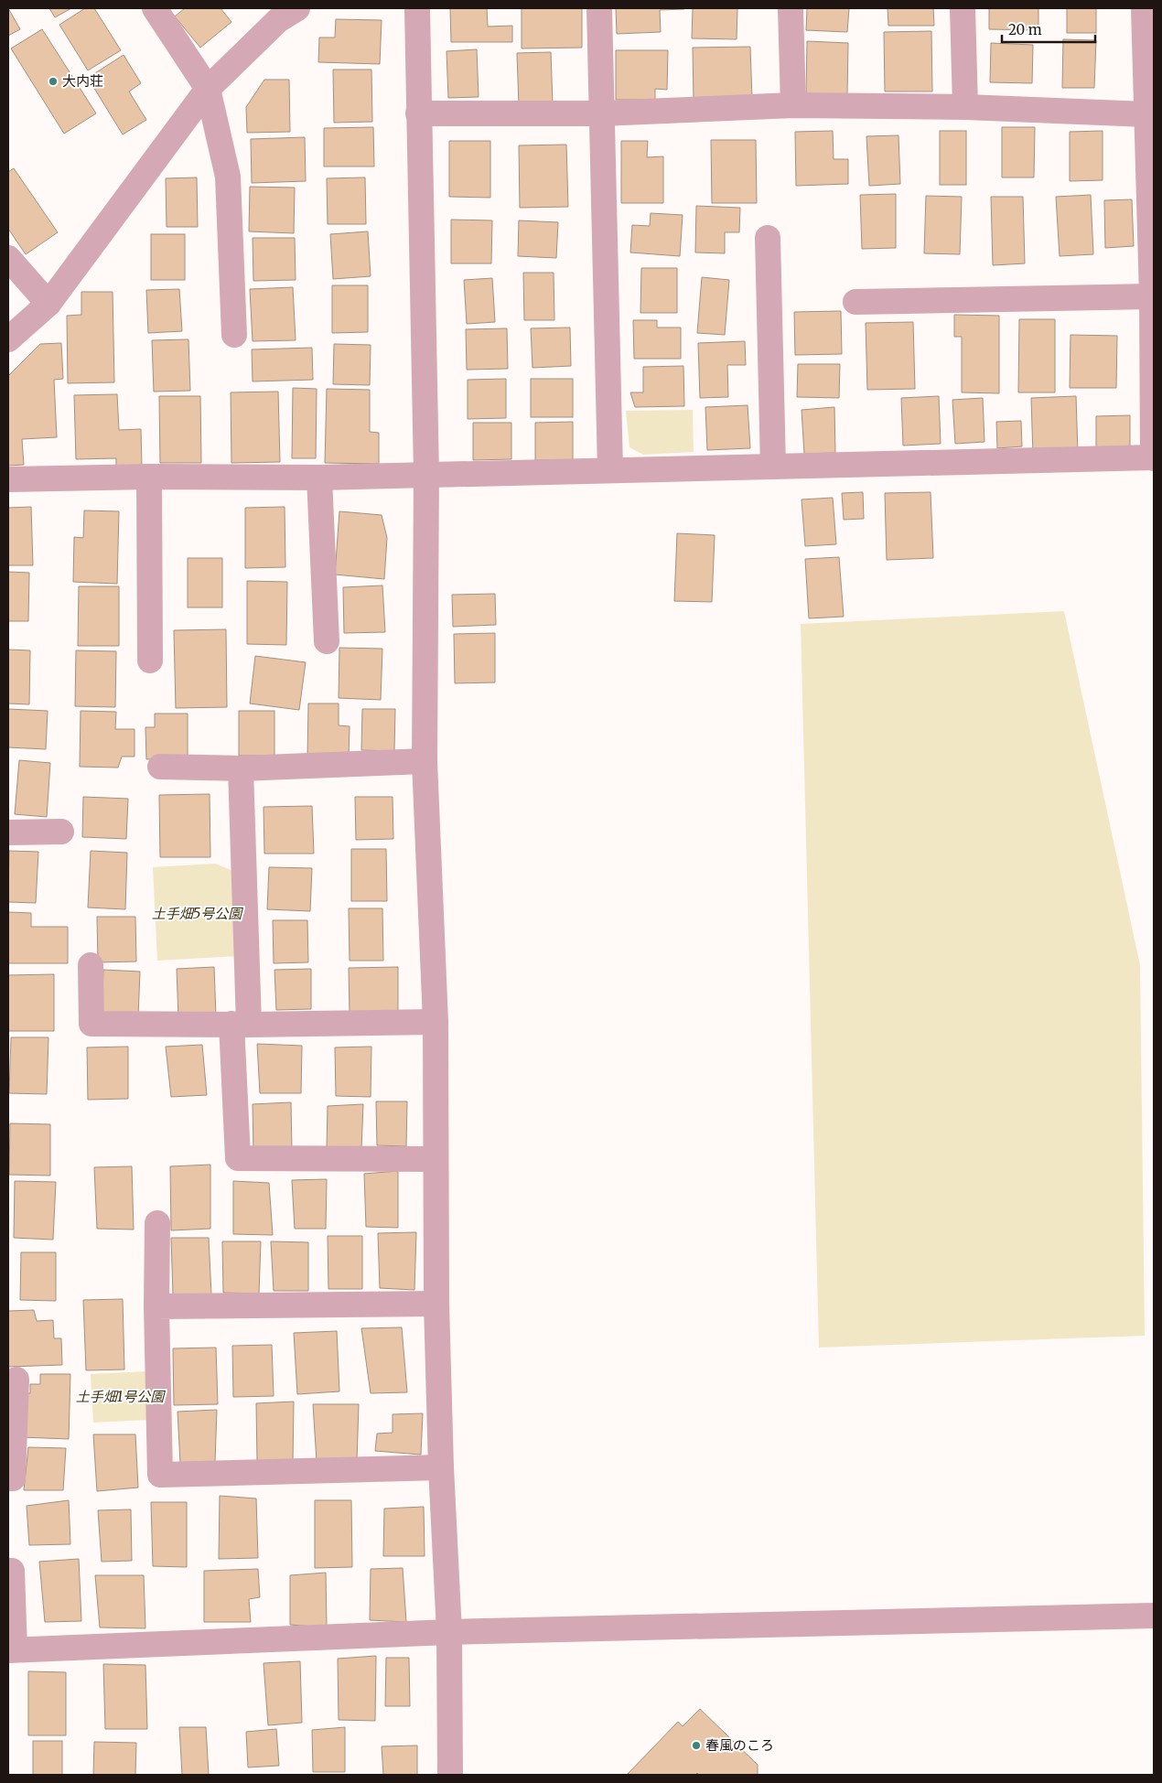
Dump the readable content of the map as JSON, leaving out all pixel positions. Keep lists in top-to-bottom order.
{
  "parks": ["土手畑5号公園", "土手畑1号公園"],
  "places": ["大内荘", "春風のころ"],
  "scale_bar": "20 m"
}
